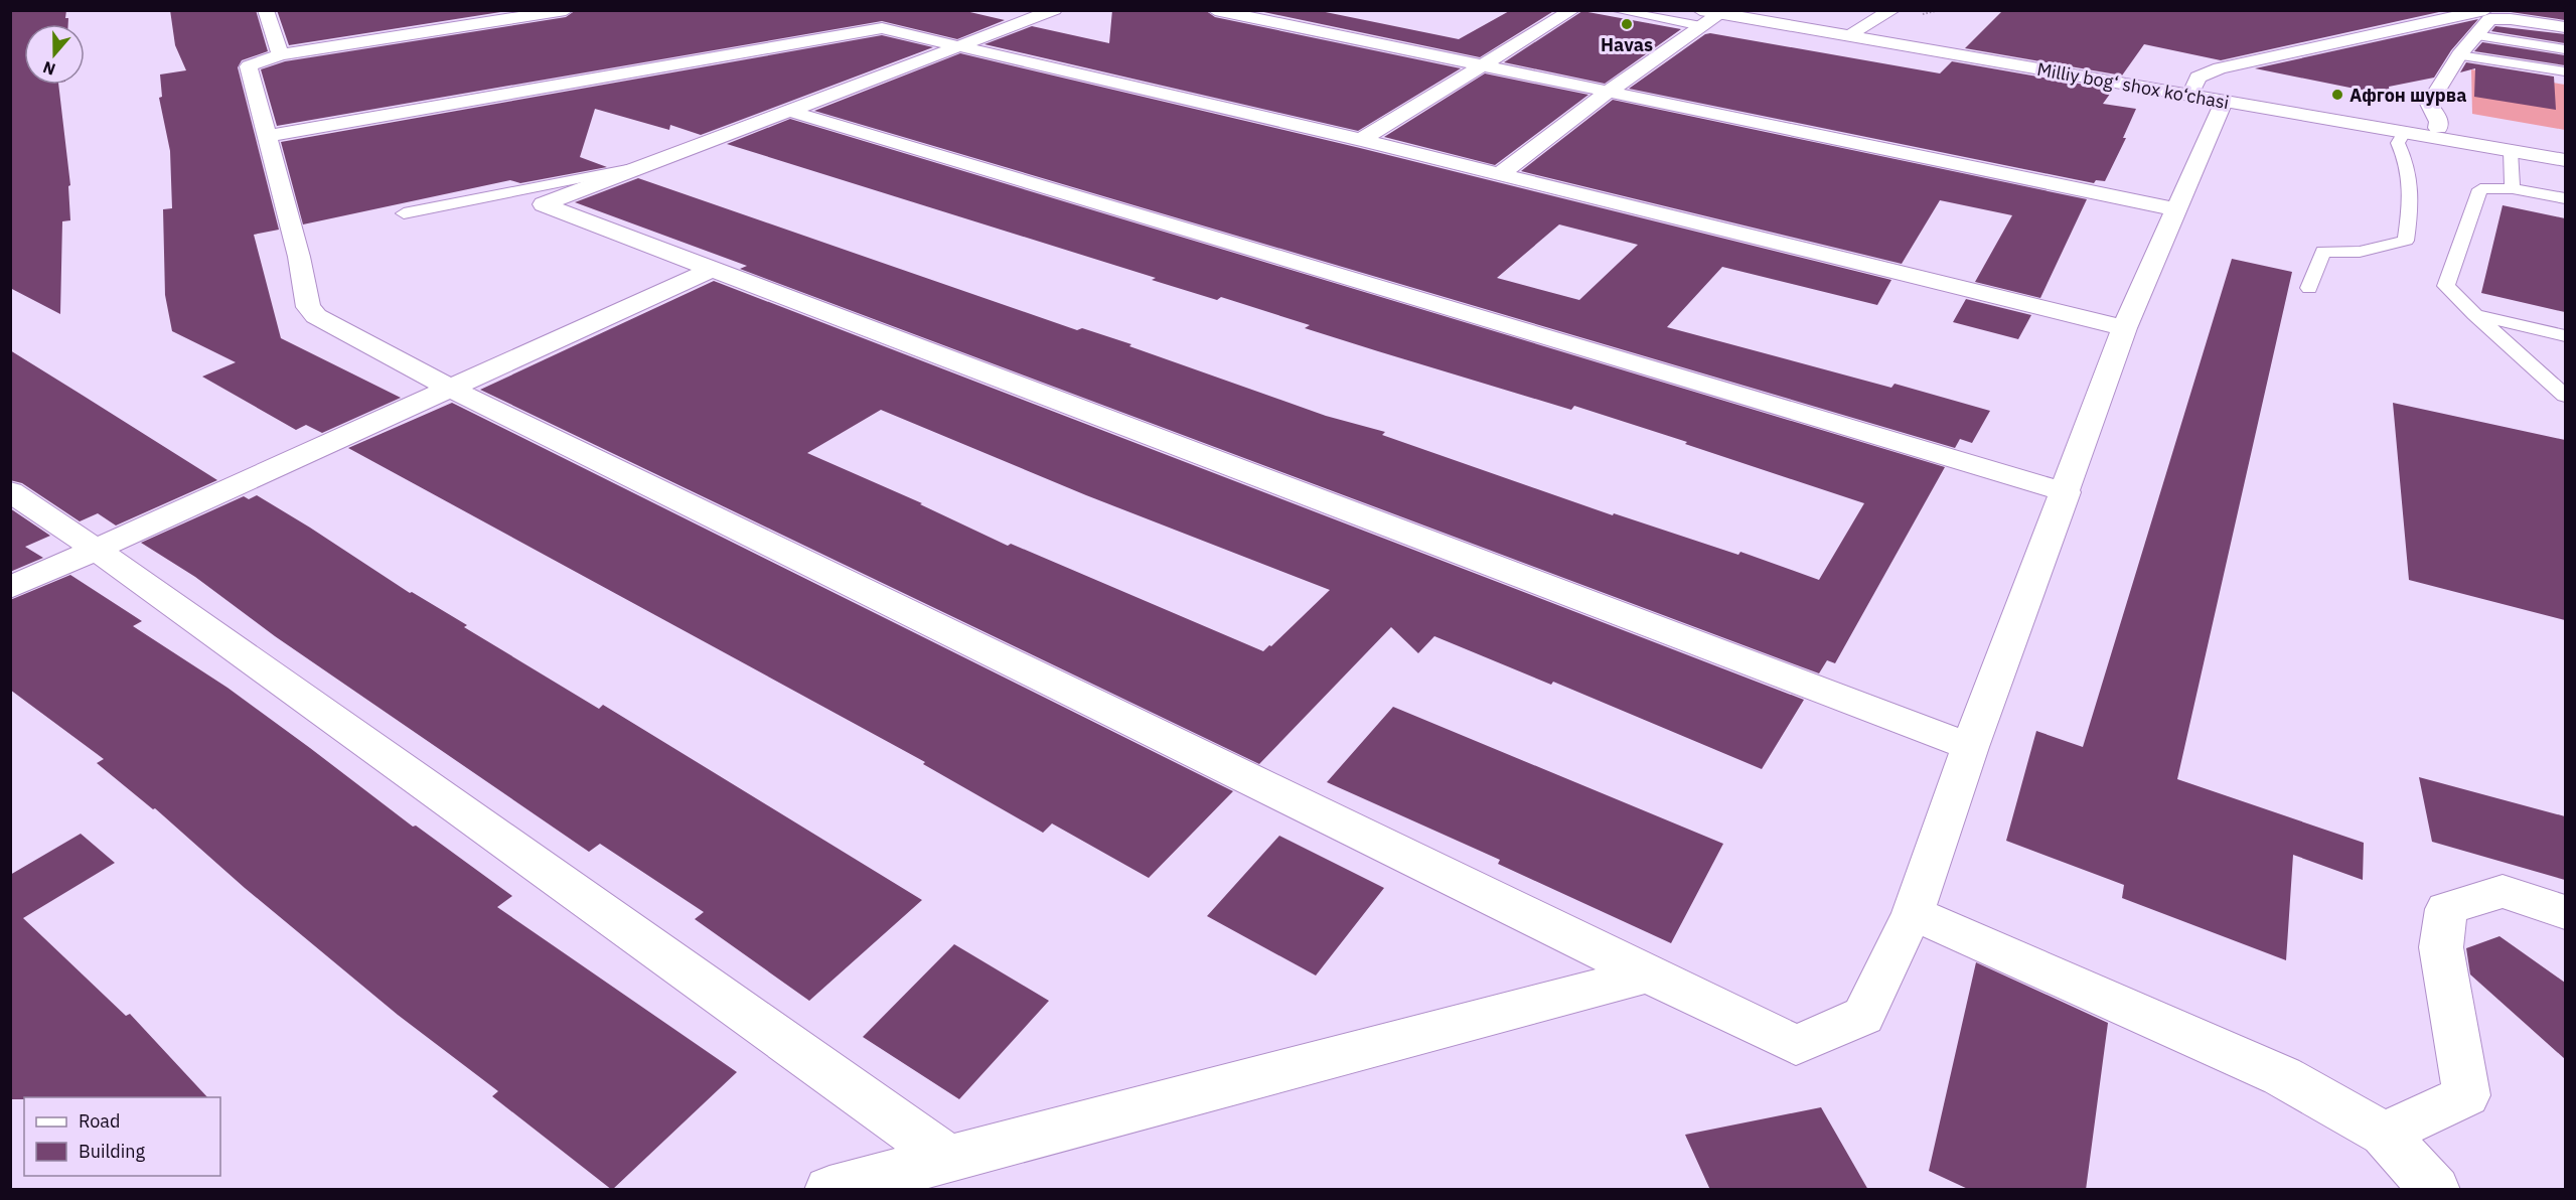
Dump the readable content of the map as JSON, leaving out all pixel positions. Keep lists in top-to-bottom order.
{
  "streets": {
    "street": ["Milliy bog‘ shox ko‘chasi"]
  },
  "places": ["Havas", "Афгон шурва"],
  "legend": ["Road", "Building"],
  "north": "bottom"
}
